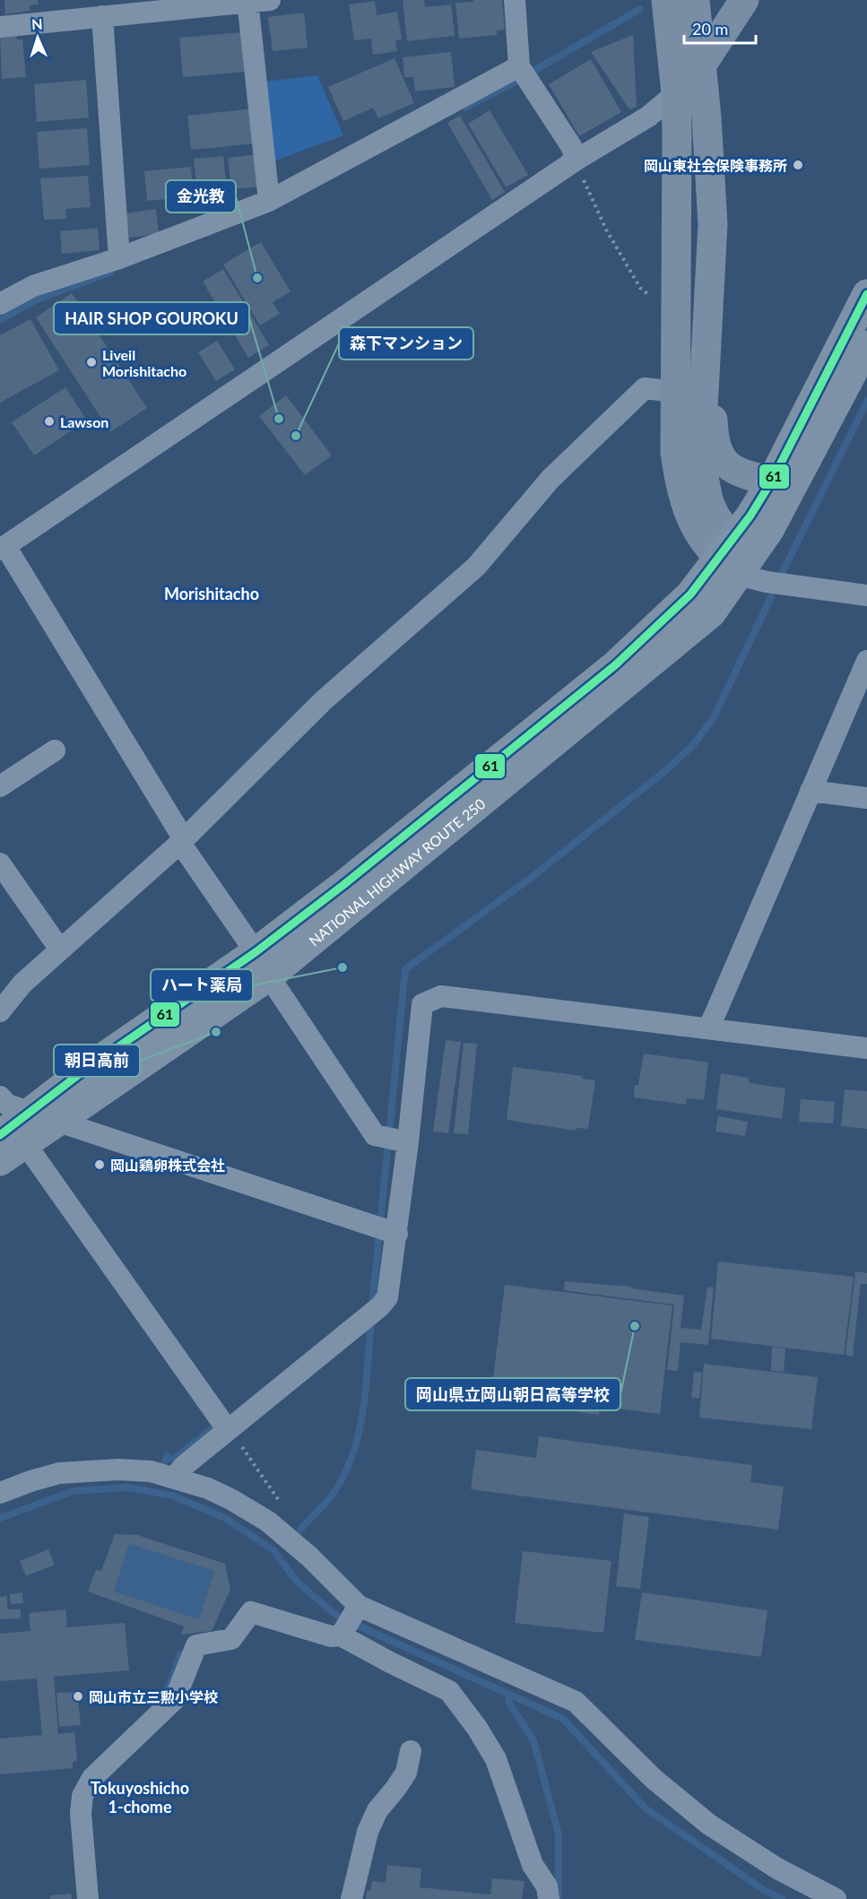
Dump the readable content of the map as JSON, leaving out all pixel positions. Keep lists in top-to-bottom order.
{
  "streets": {
    "highway": ["NATIONAL HIGHWAY ROUTE 250"]
  },
  "districts": ["Morishitacho", "Tokuyoshicho 1-chome"],
  "places": [
    "岡山東社会保険事務所",
    "金光教",
    "Liveil Morishitacho",
    "HAIR SHOP GOUROKU",
    "Lawson",
    "森下マンション",
    "ハート薬局",
    "朝日高前",
    "岡山鶏卵株式会社",
    "岡山県立岡山朝日高等学校",
    "岡山市立三勲小学校"
  ],
  "lines": ["transit line 61"],
  "scale_bar": "20 m",
  "north": "top"
}
